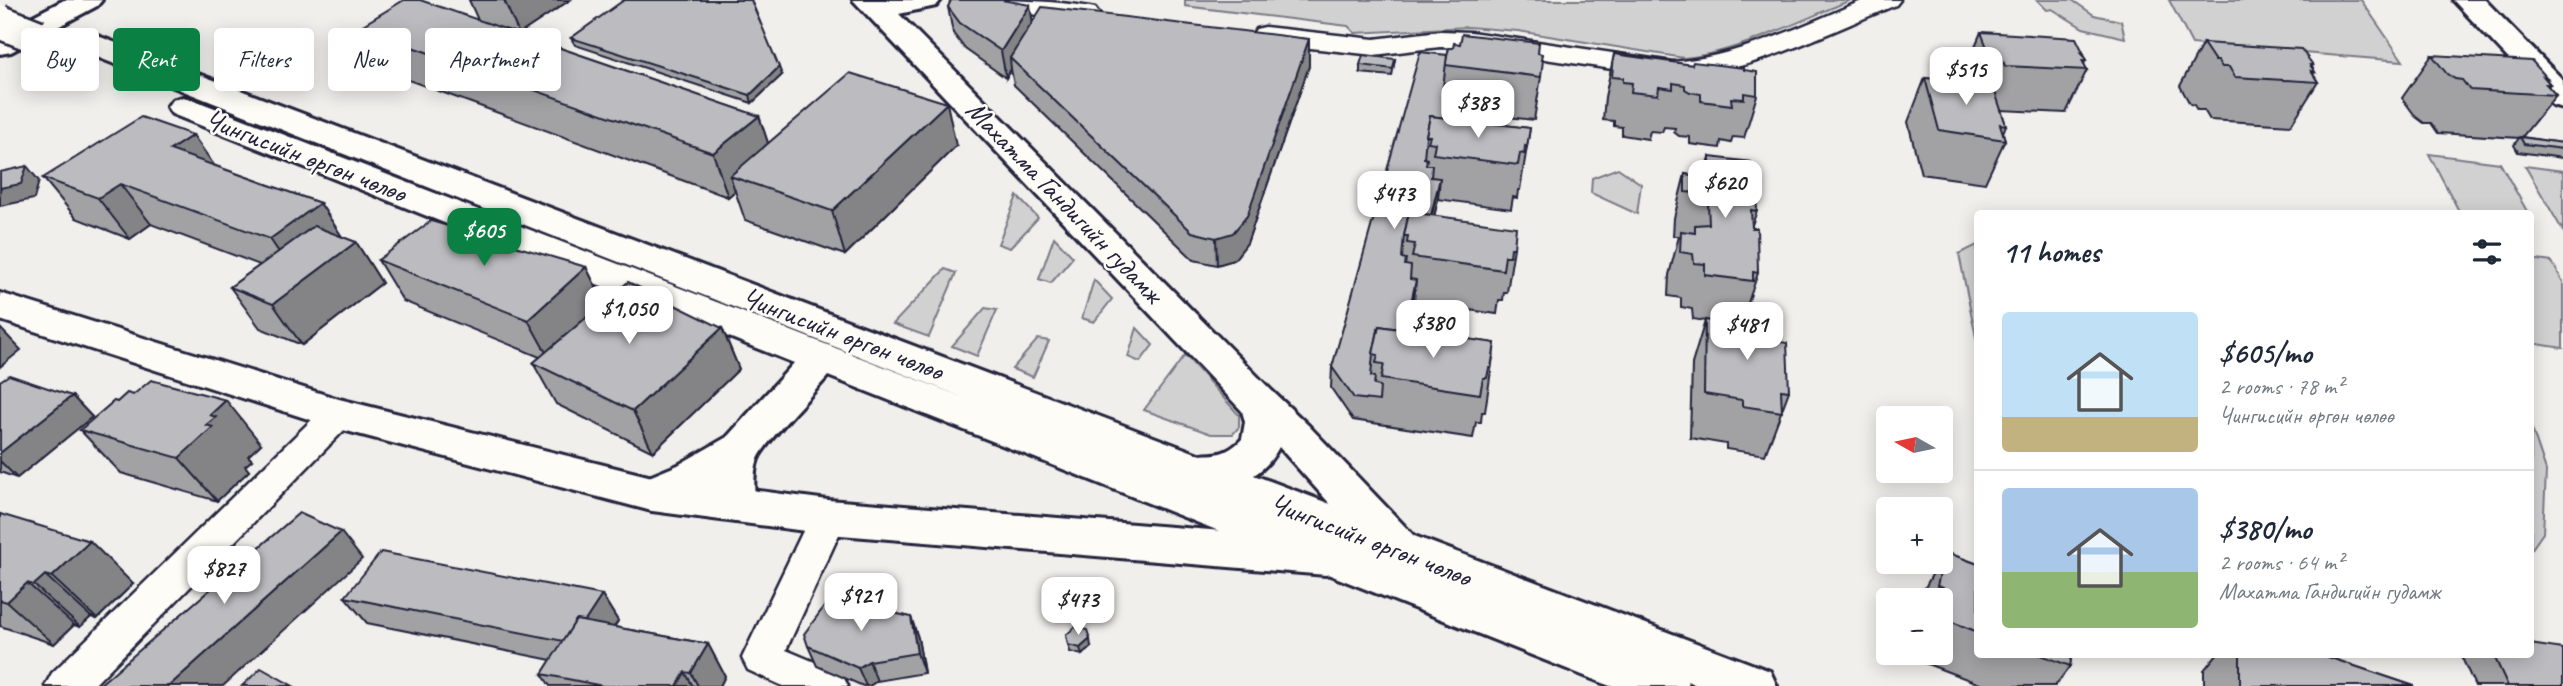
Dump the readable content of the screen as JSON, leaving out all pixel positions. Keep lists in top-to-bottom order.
{
  "streets": {
    "main road": ["Чингисийн өргөн чөлөө", "Махатма Гандигийн гудамж"]
  },
  "crossings": [
    ["Чингисийн өргөн чөлөө", "Махатма Гандигийн гудамж"]
  ],
  "north": "left",
  "page": {
    "chip": [
      "Buy",
      "Rent",
      "Filters",
      "New",
      "Apartment"
    ],
    "price": [
      "$515",
      "$383",
      "$620",
      "$473",
      "$605",
      "$1,050",
      "$380",
      "$481",
      "$827",
      "$921",
      "$473"
    ],
    "heading": "11 homes",
    "list": [
      {
        "name": "$605/mo",
        "note": "2 rooms · 78 m² · Чингисийн өргөн чөлөө"
      },
      {
        "name": "$380/mo",
        "note": "2 rooms · 64 m² · Махатма Гандигийн гудамж"
      }
    ],
    "map_buttons": ["+", "−"]
  }
}
